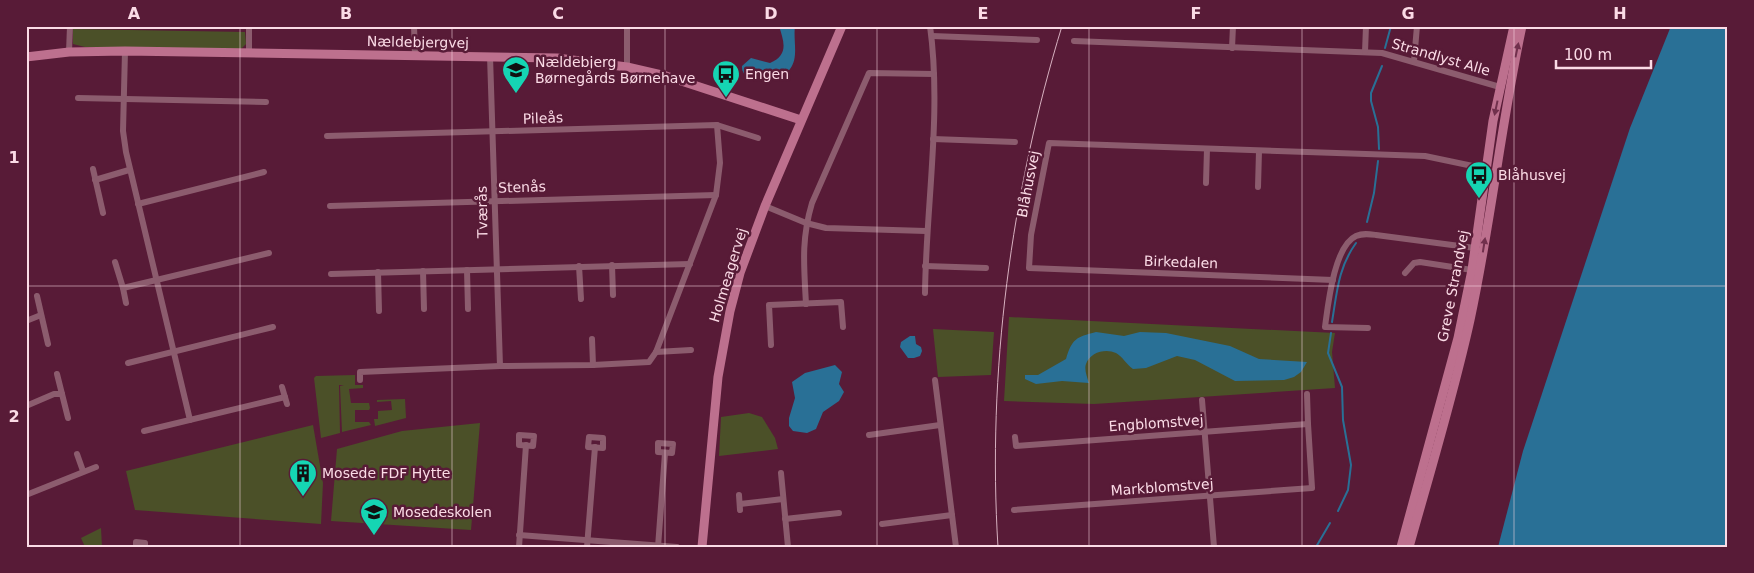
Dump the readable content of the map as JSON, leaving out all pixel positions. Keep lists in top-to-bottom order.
{
  "streets": {
    "street": [
      "Nældebjergvej",
      "Strandlyst Alle",
      "Pileås",
      "Blåhusvej",
      "Stenås",
      "Tværås",
      "Birkedalen",
      "Holmeagervej",
      "Greve Strandvej",
      "Engblomstvej",
      "Markblomstvej"
    ]
  },
  "crossings": [
    ["Nældebjergvej", "Tværås"],
    ["Nældebjergvej", "Holmeagervej"],
    ["Strandlyst Alle", "Greve Strandvej"],
    ["Pileås", "Tværås"],
    ["Blåhusvej", "Birkedalen"],
    ["Blåhusvej", "Greve Strandvej"],
    ["Stenås", "Tværås"],
    ["Engblomstvej", "Markblomstvej"]
  ],
  "places": {
    "school or university": ["Nældebjerg Børnegårds Børnehave", "Mosedeskolen"],
    "bus stop": ["Engen", "Blåhusvej"],
    "building": ["Mosede FDF Hytte"]
  },
  "scale_bar": "100 m",
  "grid": {
    "columns": [
      "A",
      "B",
      "C",
      "D",
      "E",
      "F",
      "G",
      "H"
    ],
    "rows": ["1", "2"]
  }
}
